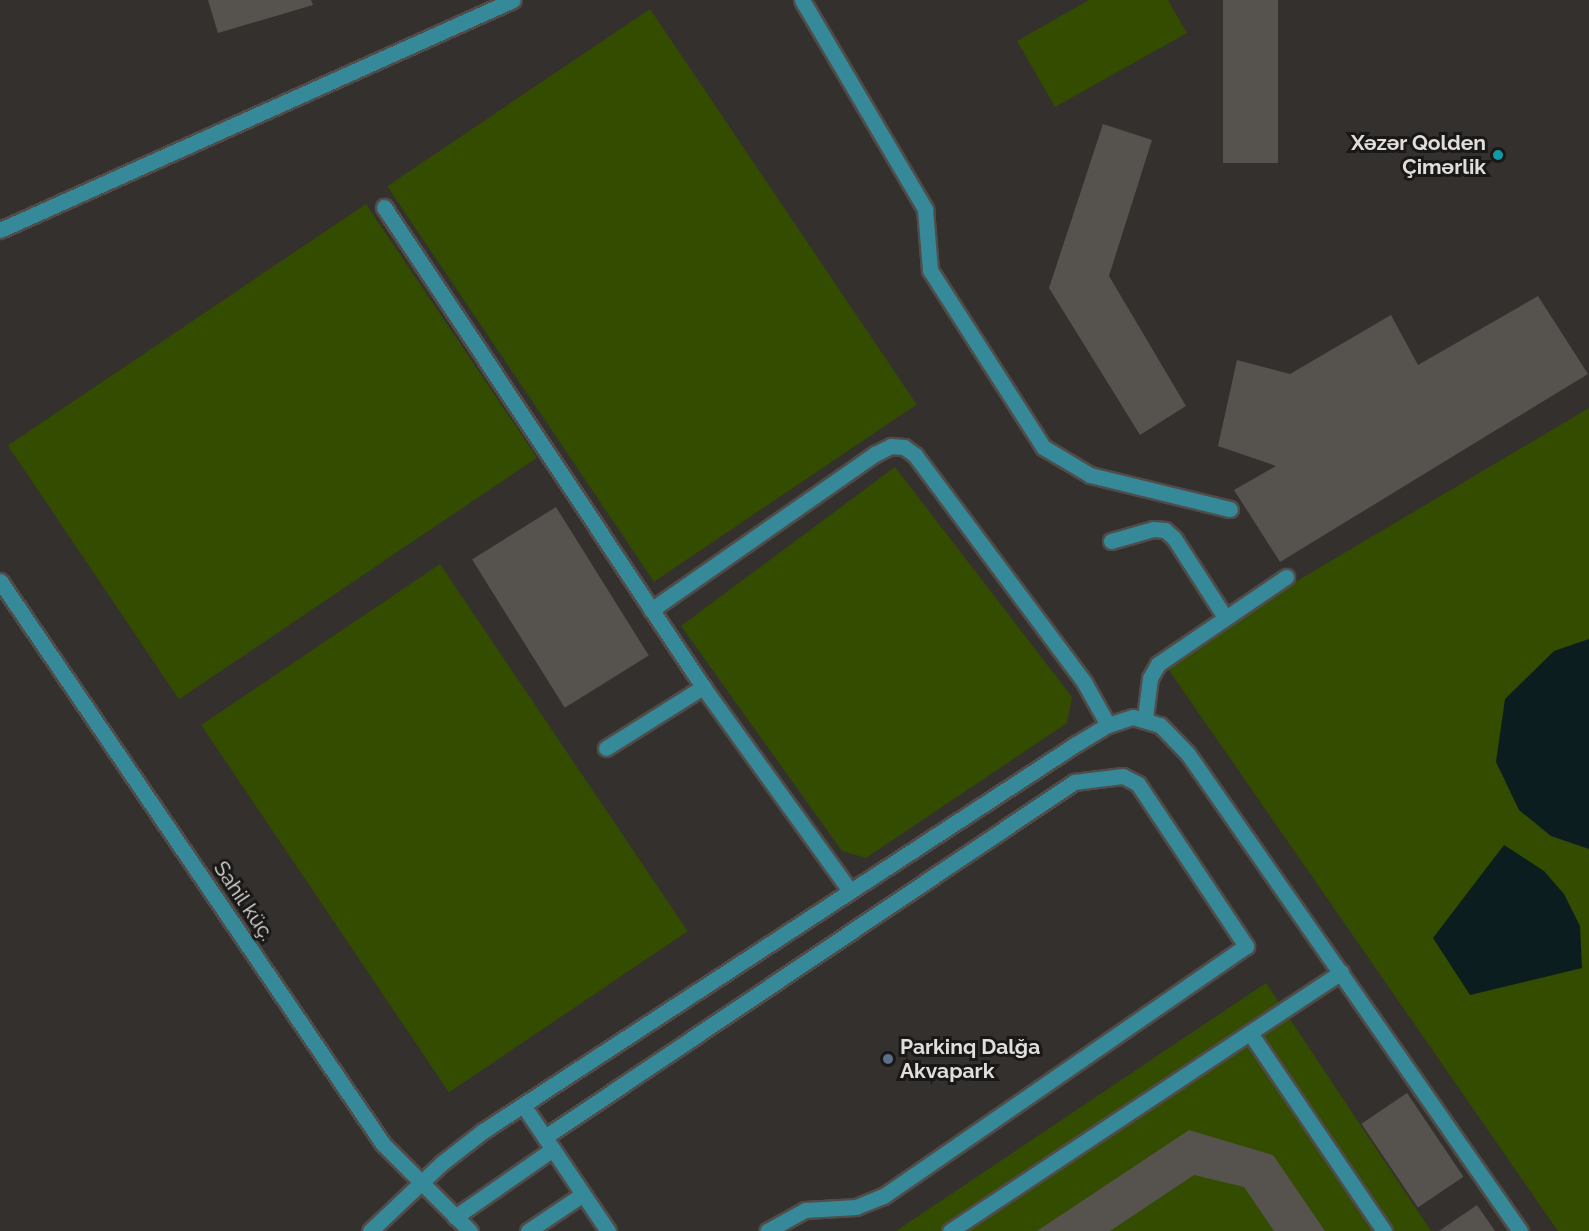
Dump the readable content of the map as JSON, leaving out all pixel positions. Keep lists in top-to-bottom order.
{
  "streets": {
    "street": ["Sahil küç."]
  },
  "places": ["Xəzər Qolden Çimərlik", "Parkinq Dalğa Akvapark"]
}
